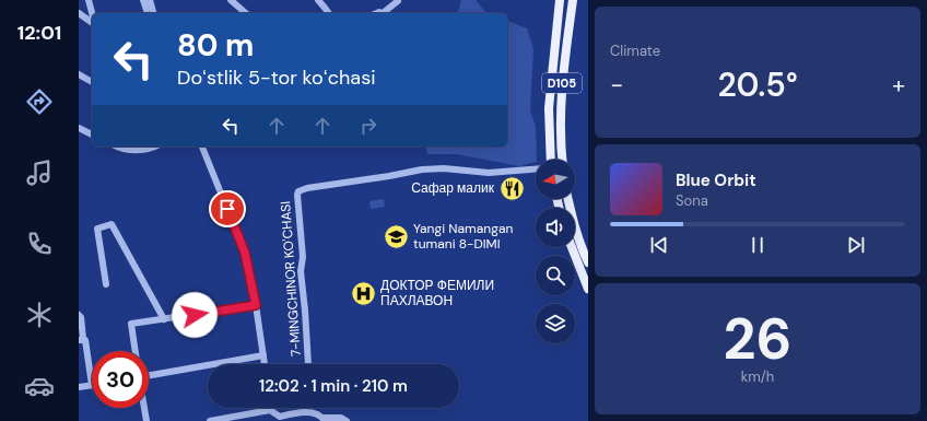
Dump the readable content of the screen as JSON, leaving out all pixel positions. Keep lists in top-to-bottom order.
{
  "streets": {
    "main road": ["D105"],
    "street": ["7-MINGCHINOR KO'CHASI"]
  },
  "places": {
    "restaurant": ["Сафар малик"],
    "school or university": ["Yangi Namangan tumani 8-DIMI"],
    "hospital": ["ДОКТОР ФЕМИЛИ ПАХЛАВОН"]
  },
  "north": "left",
  "page": {
    "tabs": "12:01",
    "tile": [
      "Climate",
      ["26", "km/h"]
    ],
    "turn": ["80 m", "Doʻstlik 5-tor koʻchasi"],
    "heat": ["−", "20.5°", "+"],
    "song": ["Blue Orbit", "Sona"],
    "limit": "30",
    "trip": "12:02 · 1 min · 210 m"
  }
}
